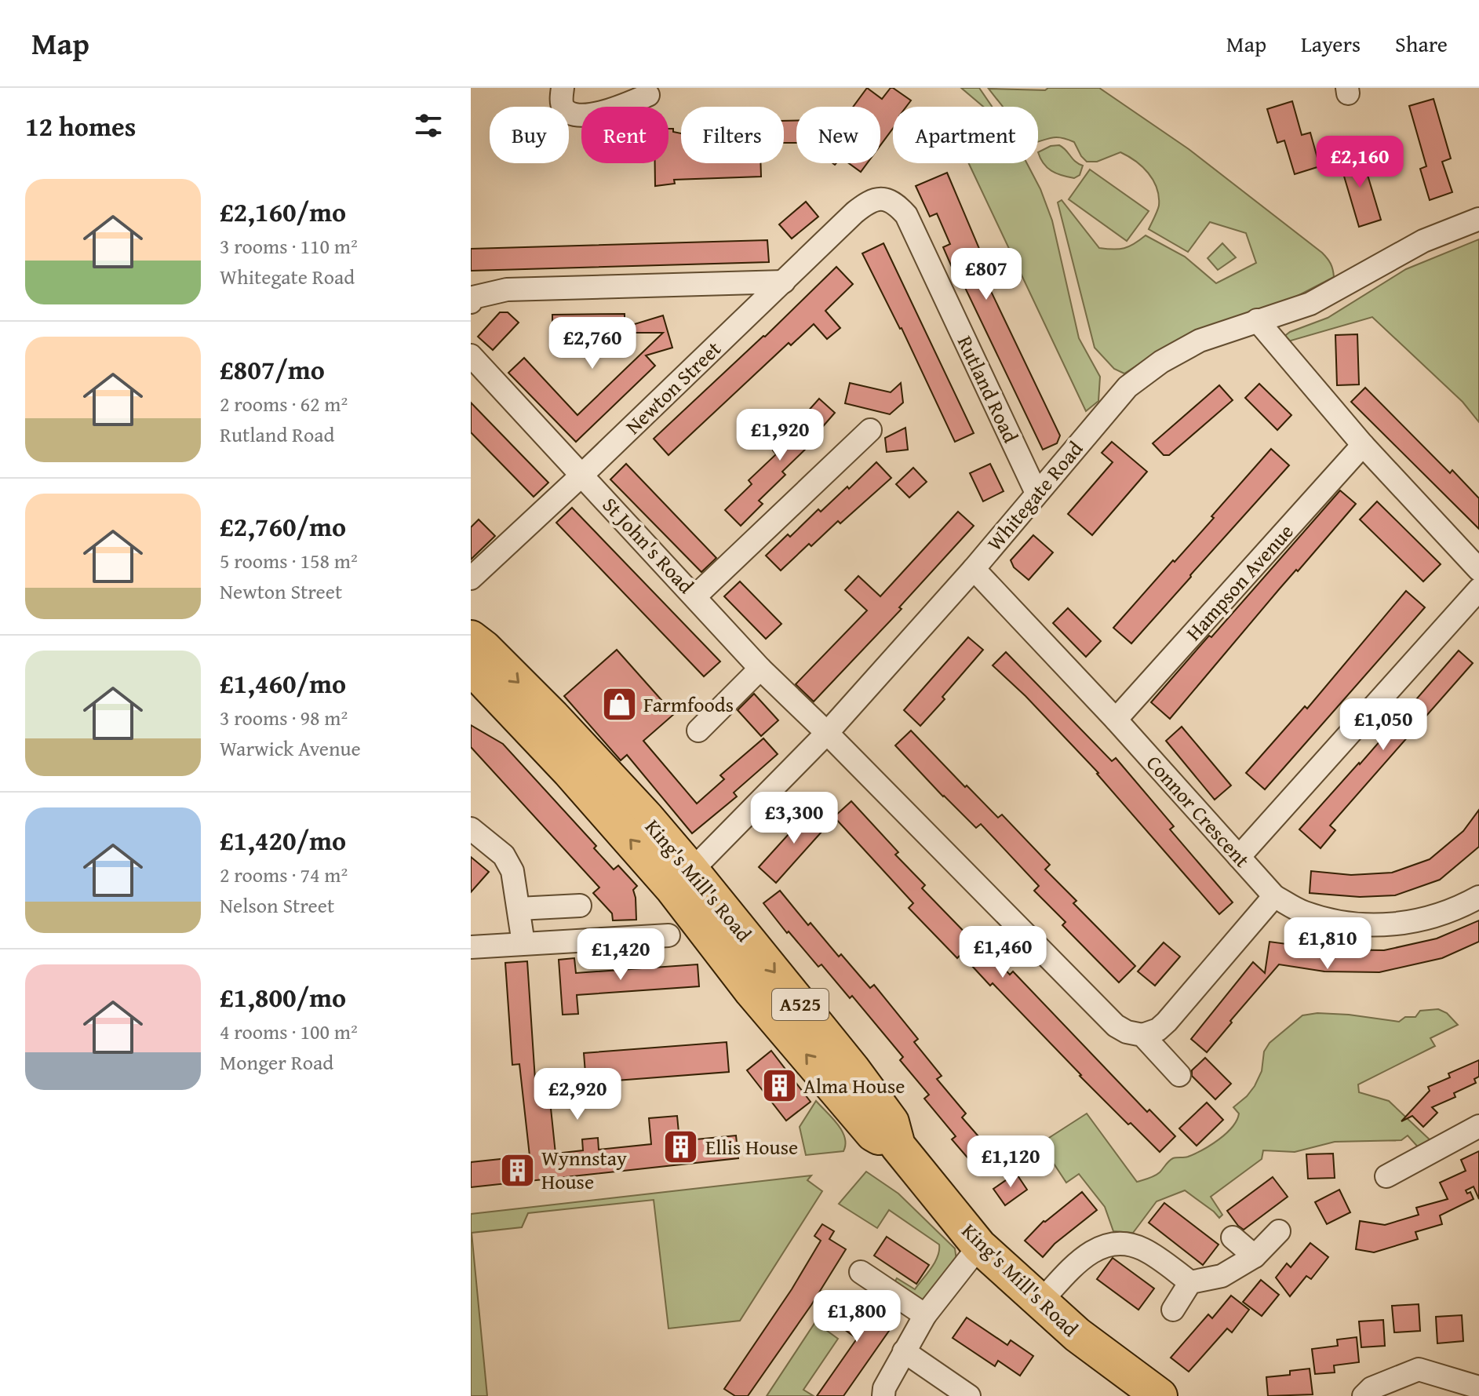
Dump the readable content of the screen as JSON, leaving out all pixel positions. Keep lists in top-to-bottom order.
{
  "streets": {
    "main road": ["King's Mill's Road", "A525"],
    "street": [
      "Newton Street",
      "Rutland Road",
      "Whitegate Road",
      "St John's Road",
      "Hampson Avenue",
      "Connor Crescent"
    ]
  },
  "crossings": [
    ["Newton Street", "Rutland Road"],
    ["Newton Street", "St John's Road"],
    ["Rutland Road", "Whitegate Road"],
    ["Whitegate Road", "St John's Road"],
    ["Whitegate Road", "Connor Crescent"],
    ["Whitegate Road", "King's Mill's Road"],
    ["Hampson Avenue", "Connor Crescent"]
  ],
  "places": {
    "shop": ["Farmfoods"],
    "building": ["Alma House", "Ellis House", "Wynnstay House"]
  },
  "page": {
    "header": "Map",
    "nav": ["Map", "Layers", "Share"],
    "heading": "12 homes",
    "chip": [
      "Buy",
      "Rent",
      "Filters",
      "New",
      "Apartment"
    ],
    "price": [
      "£2,160",
      "£807",
      "£2,760",
      "£1,920",
      "£1,050",
      "£3,300",
      "£1,810",
      "£1,460",
      "£1,420",
      "£2,920",
      "£1,120",
      "£1,800"
    ],
    "list": [
      {
        "name": "£2,160/mo",
        "note": "3 rooms · 110 m² · Whitegate Road"
      },
      {
        "name": "£807/mo",
        "note": "2 rooms · 62 m² · Rutland Road"
      },
      {
        "name": "£2,760/mo",
        "note": "5 rooms · 158 m² · Newton Street"
      },
      {
        "name": "£1,460/mo",
        "note": "3 rooms · 98 m² · Warwick Avenue"
      },
      {
        "name": "£1,420/mo",
        "note": "2 rooms · 74 m² · Nelson Street"
      },
      {
        "name": "£1,800/mo",
        "note": "4 rooms · 100 m² · Monger Road"
      }
    ]
  }
}
